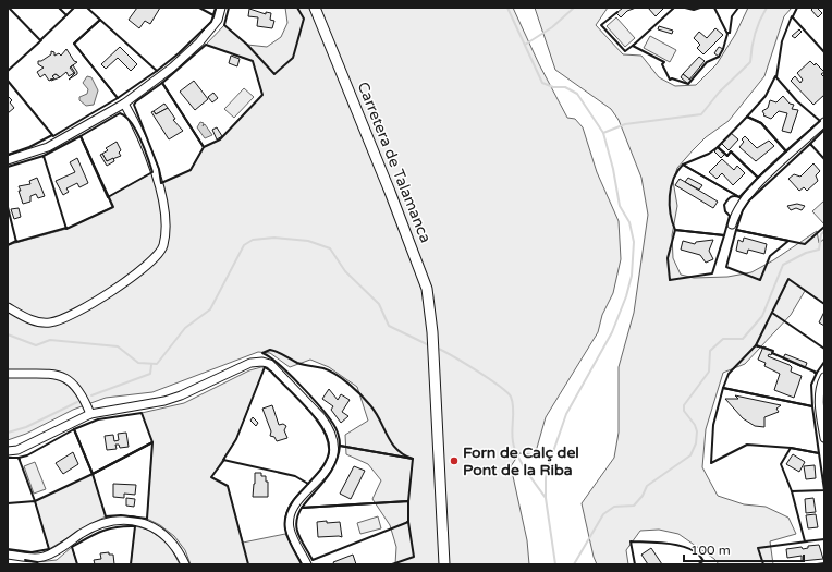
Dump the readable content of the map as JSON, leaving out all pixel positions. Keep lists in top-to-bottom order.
{
  "streets": {
    "street": ["Carretera de Talamanca"]
  },
  "places": ["Forn de Calç del Pont de la Riba"],
  "scale_bar": "100 m"
}
